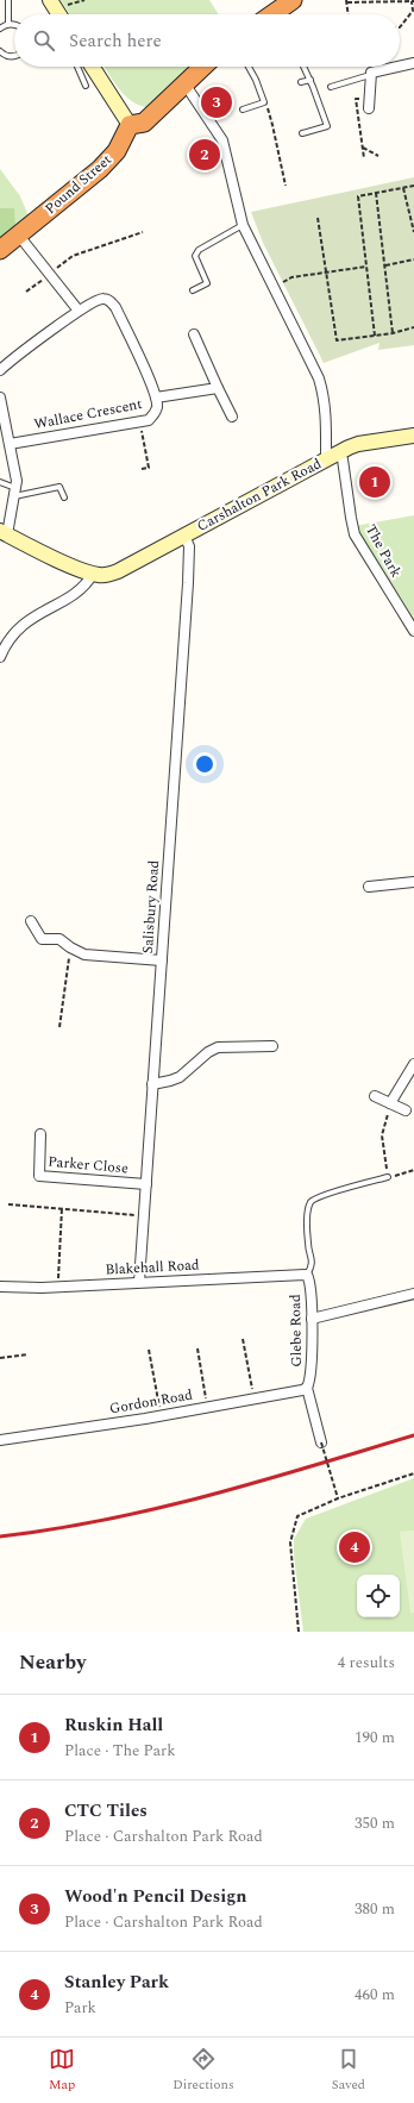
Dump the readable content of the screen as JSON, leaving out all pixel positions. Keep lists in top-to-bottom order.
{
  "streets": {
    "highway": ["Pound Street"],
    "main road": ["Carshalton Park Road"],
    "street": [
      "Wallace Crescent",
      "The Park",
      "Salisbury Road",
      "Parker Close",
      "Blakehall Road",
      "Glebe Road",
      "Gordon Road"
    ]
  },
  "crossings": [
    ["Carshalton Park Road", "The Park"],
    ["Carshalton Park Road", "Salisbury Road"],
    ["Salisbury Road", "Parker Close"],
    ["Salisbury Road", "Blakehall Road"],
    ["Blakehall Road", "Glebe Road"],
    ["Glebe Road", "Gordon Road"]
  ],
  "page": {
    "search": "Search here",
    "pins": [
      "3",
      "2",
      "1",
      "4"
    ],
    "heading": ["Nearby", "4 results"],
    "list": [
      {
        "mark": "1",
        "name": "Ruskin Hall",
        "note": "Place · The Park",
        "value": "190 m"
      },
      {
        "mark": "2",
        "name": "CTC Tiles",
        "note": "Place · Carshalton Park Road",
        "value": "350 m"
      },
      {
        "mark": "3",
        "name": "Wood'n Pencil Design",
        "note": "Place · Carshalton Park Road",
        "value": "380 m"
      },
      {
        "mark": "4",
        "name": "Stanley Park",
        "note": "Park",
        "value": "460 m"
      }
    ],
    "nav": ["Map", "Directions", "Saved"]
  }
}
